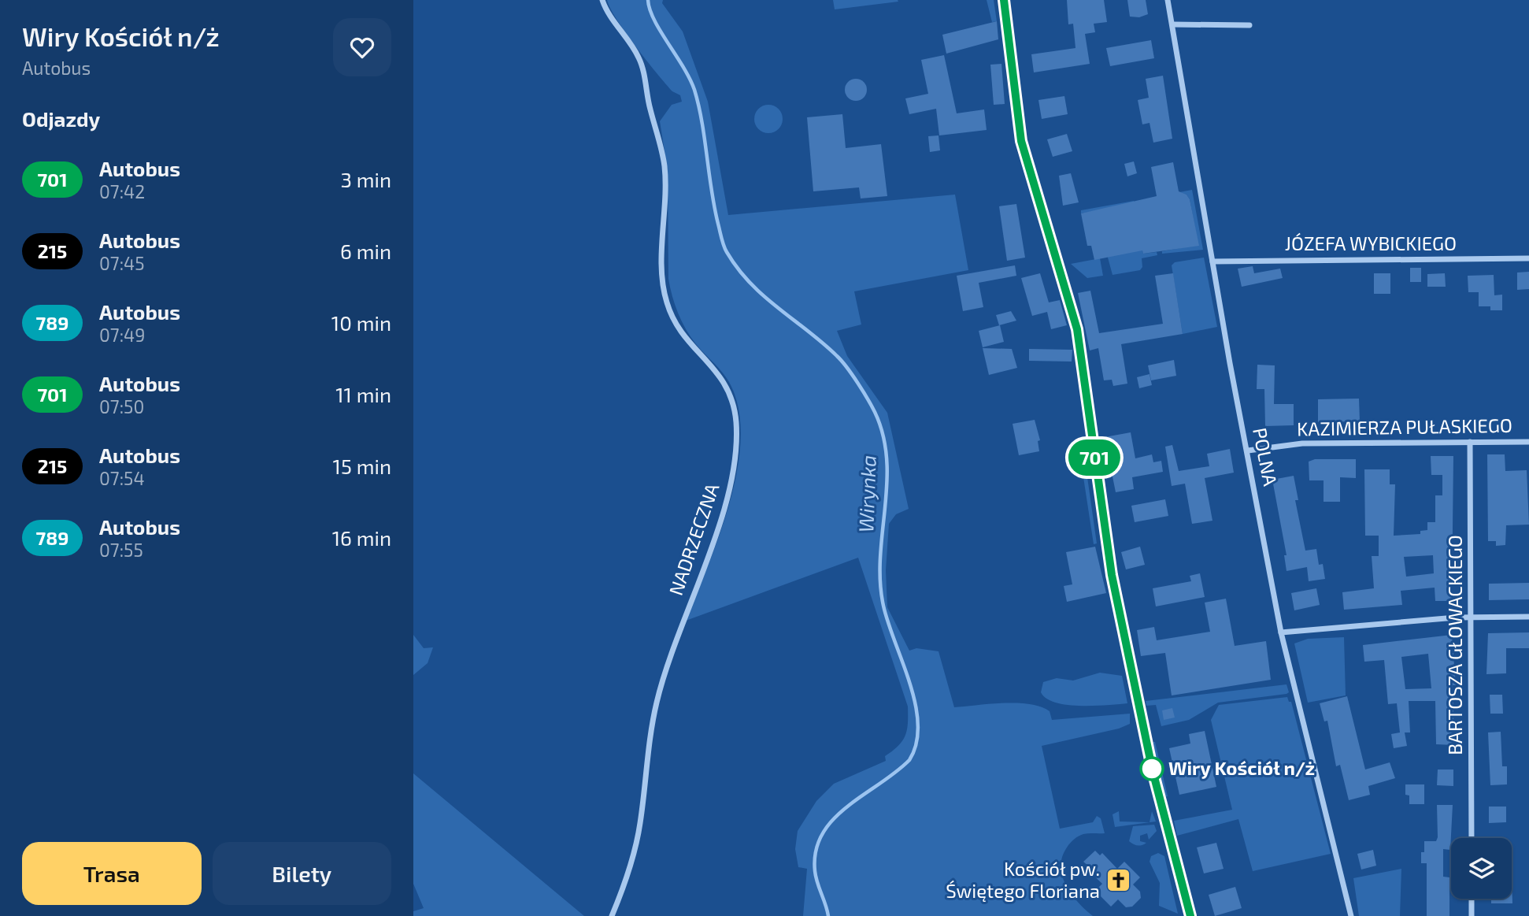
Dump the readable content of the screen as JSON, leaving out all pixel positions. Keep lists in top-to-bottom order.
{
  "streets": {
    "street": [
      "JÓZEFA WYBICKIEGO",
      "KAZIMIERZA PUŁASKIEGO",
      "POLNA",
      "NADRZECZNA",
      "BARTOSZA GŁOWACKIEGO"
    ]
  },
  "crossings": [
    ["JÓZEFA WYBICKIEGO", "POLNA"],
    ["KAZIMIERZA PUŁASKIEGO", "POLNA"],
    ["KAZIMIERZA PUŁASKIEGO", "BARTOSZA GŁOWACKIEGO"]
  ],
  "water": ["Wirynka"],
  "places": {
    "other": ["Wiry Kościół n/ż"],
    "church": ["Kościół pw. Świętego Floriana"]
  },
  "lines": ["bus line 701"],
  "page": {
    "heading": [
      ["Wiry Kościół n/ż", "Autobus"],
      "Odjazdy"
    ],
    "on_map": "701",
    "list": [
      {
        "mark": "701",
        "name": "Autobus",
        "note": "07:42",
        "value": "3 min"
      },
      {
        "mark": "215",
        "name": "Autobus",
        "note": "07:45",
        "value": "6 min"
      },
      {
        "mark": "789",
        "name": "Autobus",
        "note": "07:49",
        "value": "10 min"
      },
      {
        "mark": "701",
        "name": "Autobus",
        "note": "07:50",
        "value": "11 min"
      },
      {
        "mark": "215",
        "name": "Autobus",
        "note": "07:54",
        "value": "15 min"
      },
      {
        "mark": "789",
        "name": "Autobus",
        "note": "07:55",
        "value": "16 min"
      }
    ],
    "buttons": ["Trasa", "Bilety"]
  }
}
